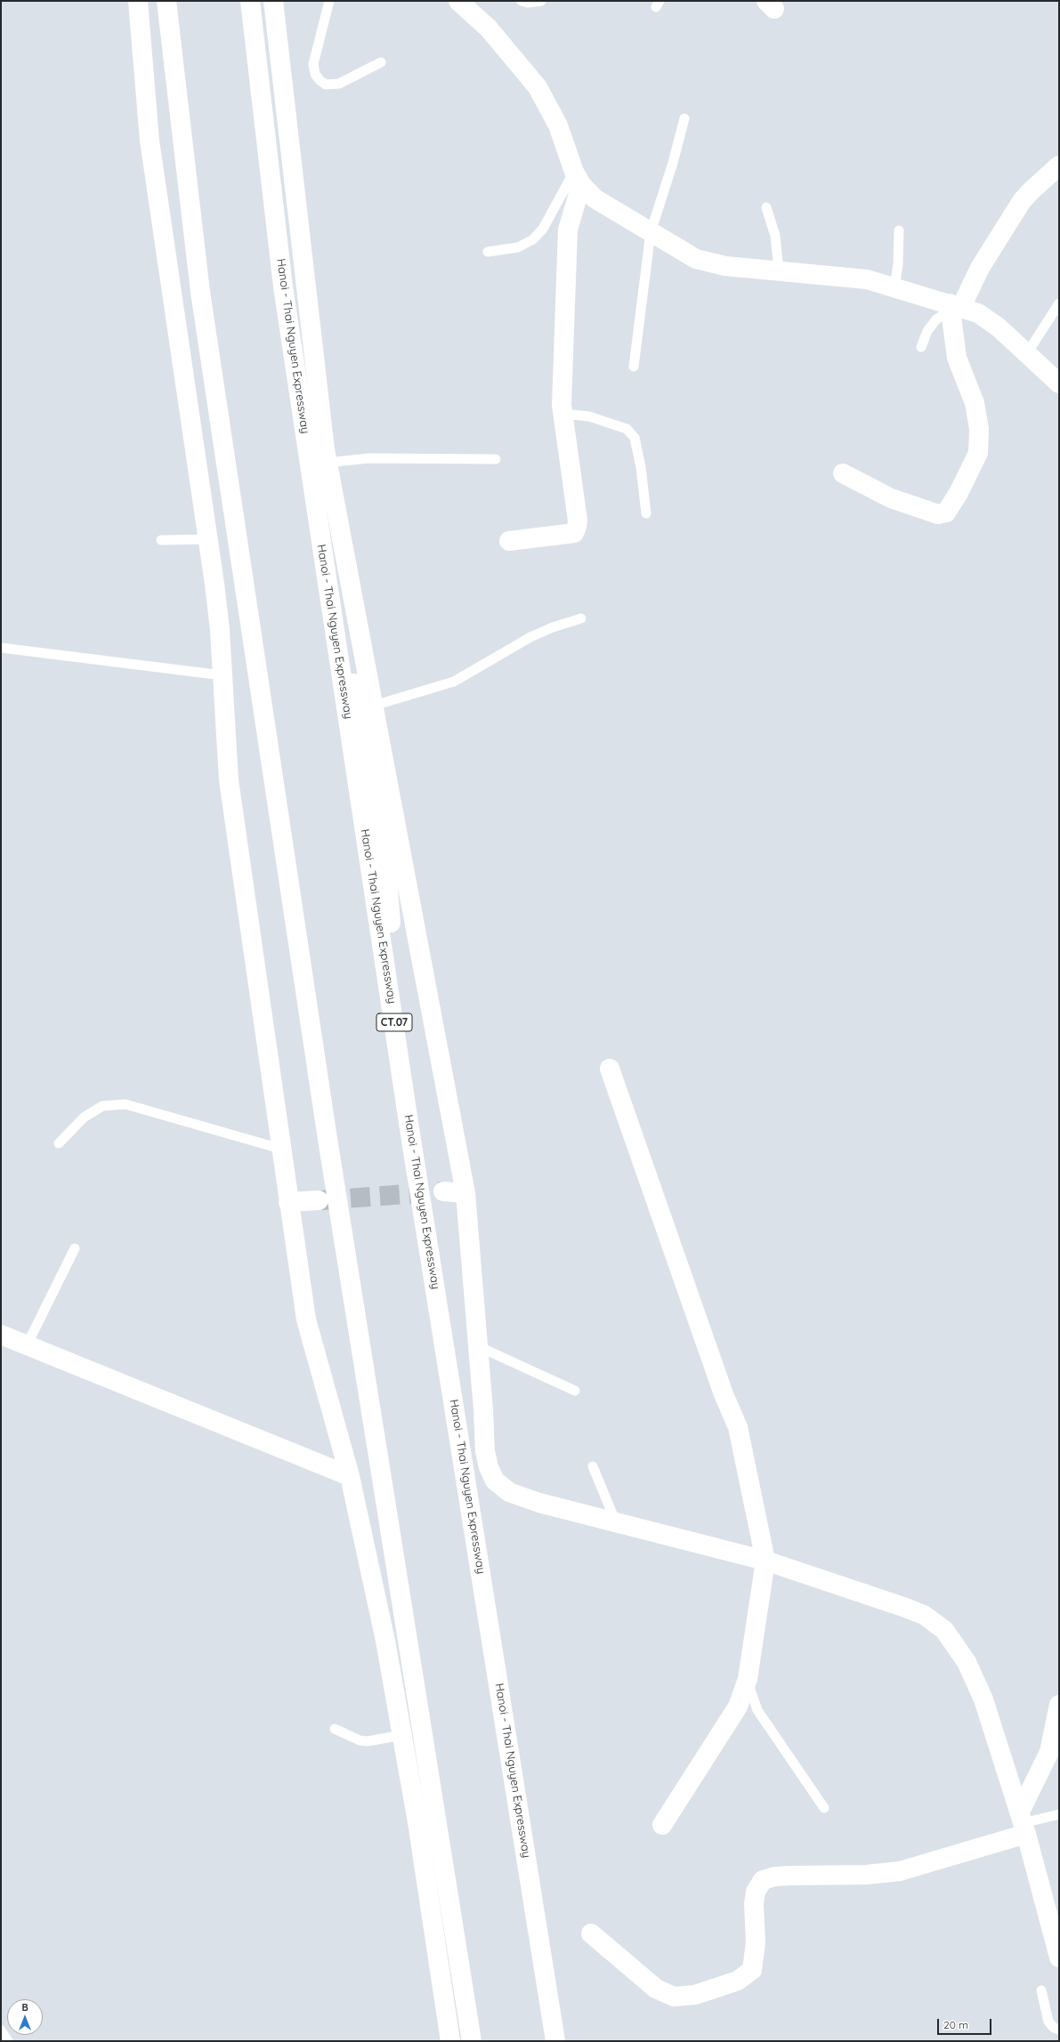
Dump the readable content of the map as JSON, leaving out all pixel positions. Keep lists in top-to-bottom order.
{
  "streets": {
    "main road": ["Hanoi - Thai Nguyen Expressway", "CT.07"]
  },
  "scale_bar": "20 m",
  "north": "top"
}
